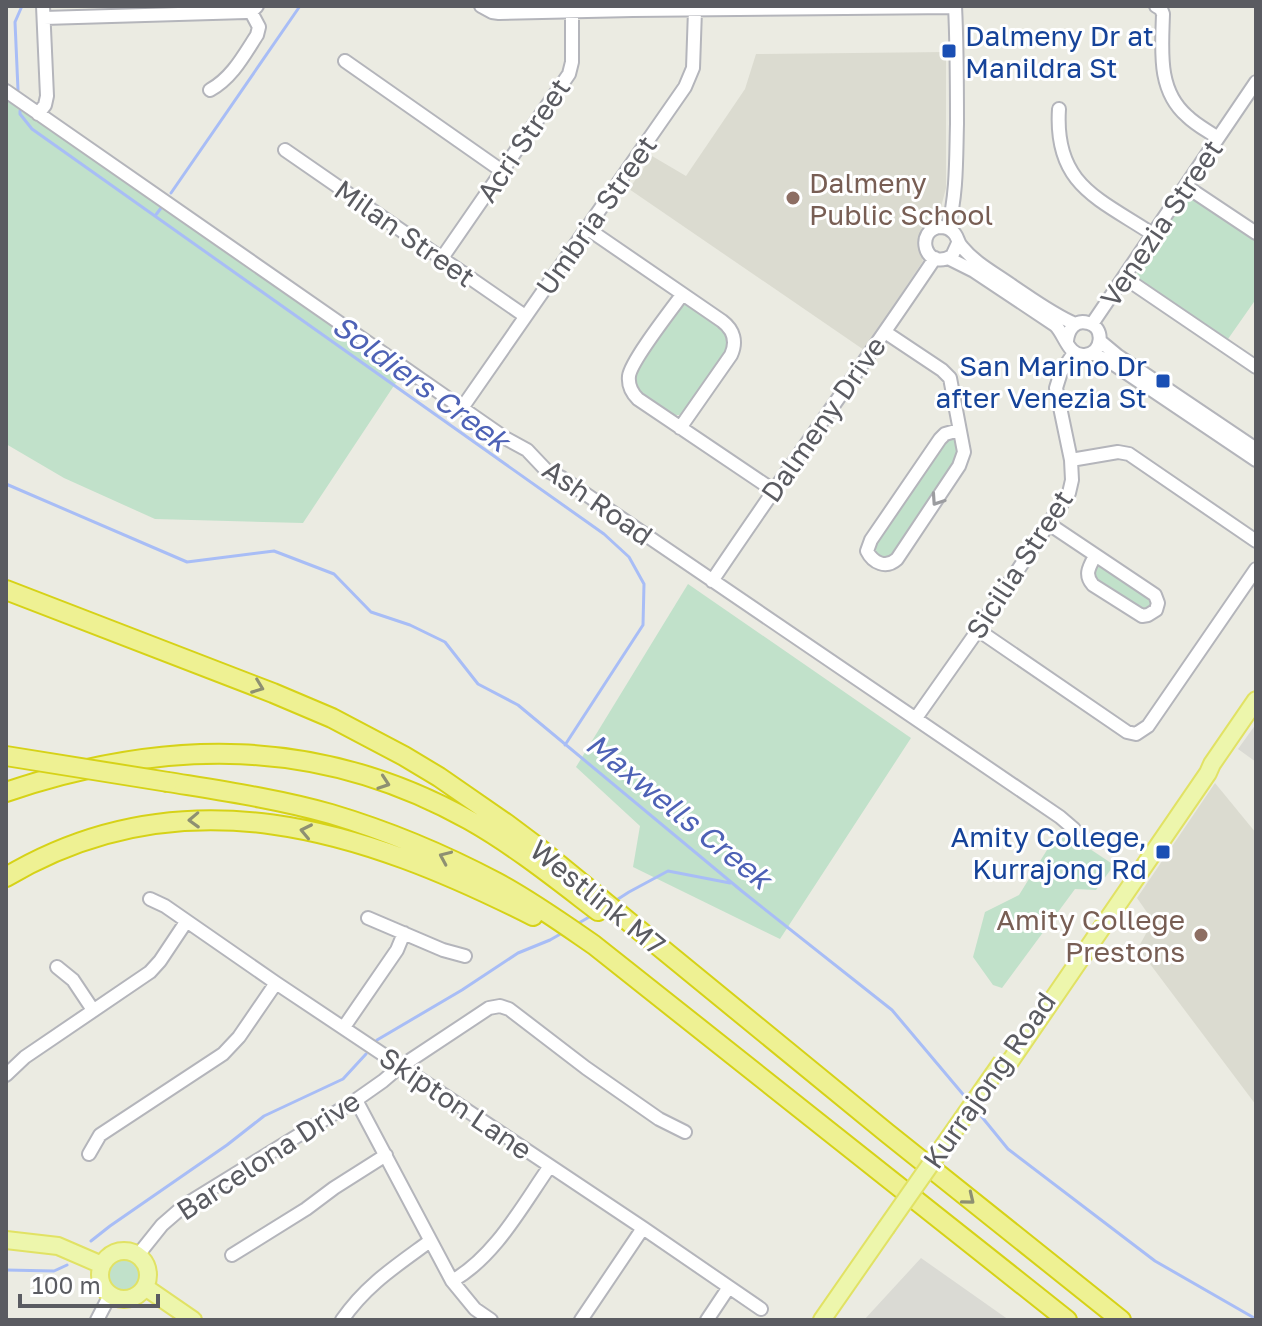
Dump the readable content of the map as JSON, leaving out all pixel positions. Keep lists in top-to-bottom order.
{
  "streets": {
    "highway": ["Westlink M7"],
    "main road": ["Kurrajong Road"],
    "street": [
      "Acri Street",
      "Umbria Street",
      "Venezia Street",
      "Milan Street",
      "Dalmeny Drive",
      "Ash Road",
      "Sicilia Street",
      "Skipton Lane",
      "Barcelona Drive"
    ]
  },
  "crossings": [
    ["Acri Street", "Milan Street"],
    ["Umbria Street", "Milan Street"],
    ["Umbria Street", "Ash Road"],
    ["Venezia Street", "Sicilia Street"],
    ["Dalmeny Drive", "Ash Road"],
    ["Ash Road", "Sicilia Street"],
    ["Skipton Lane", "Barcelona Drive"]
  ],
  "water": ["Soldiers Creek", "Maxwells Creek"],
  "places": {
    "transit": ["Dalmeny Dr at Manildra St", "San Marino Dr after Venezia St", "Amity College, Kurrajong Rd"],
    "other": ["Dalmeny Public School", "Amity College Prestons"]
  },
  "scale_bar": "100 m"
}
